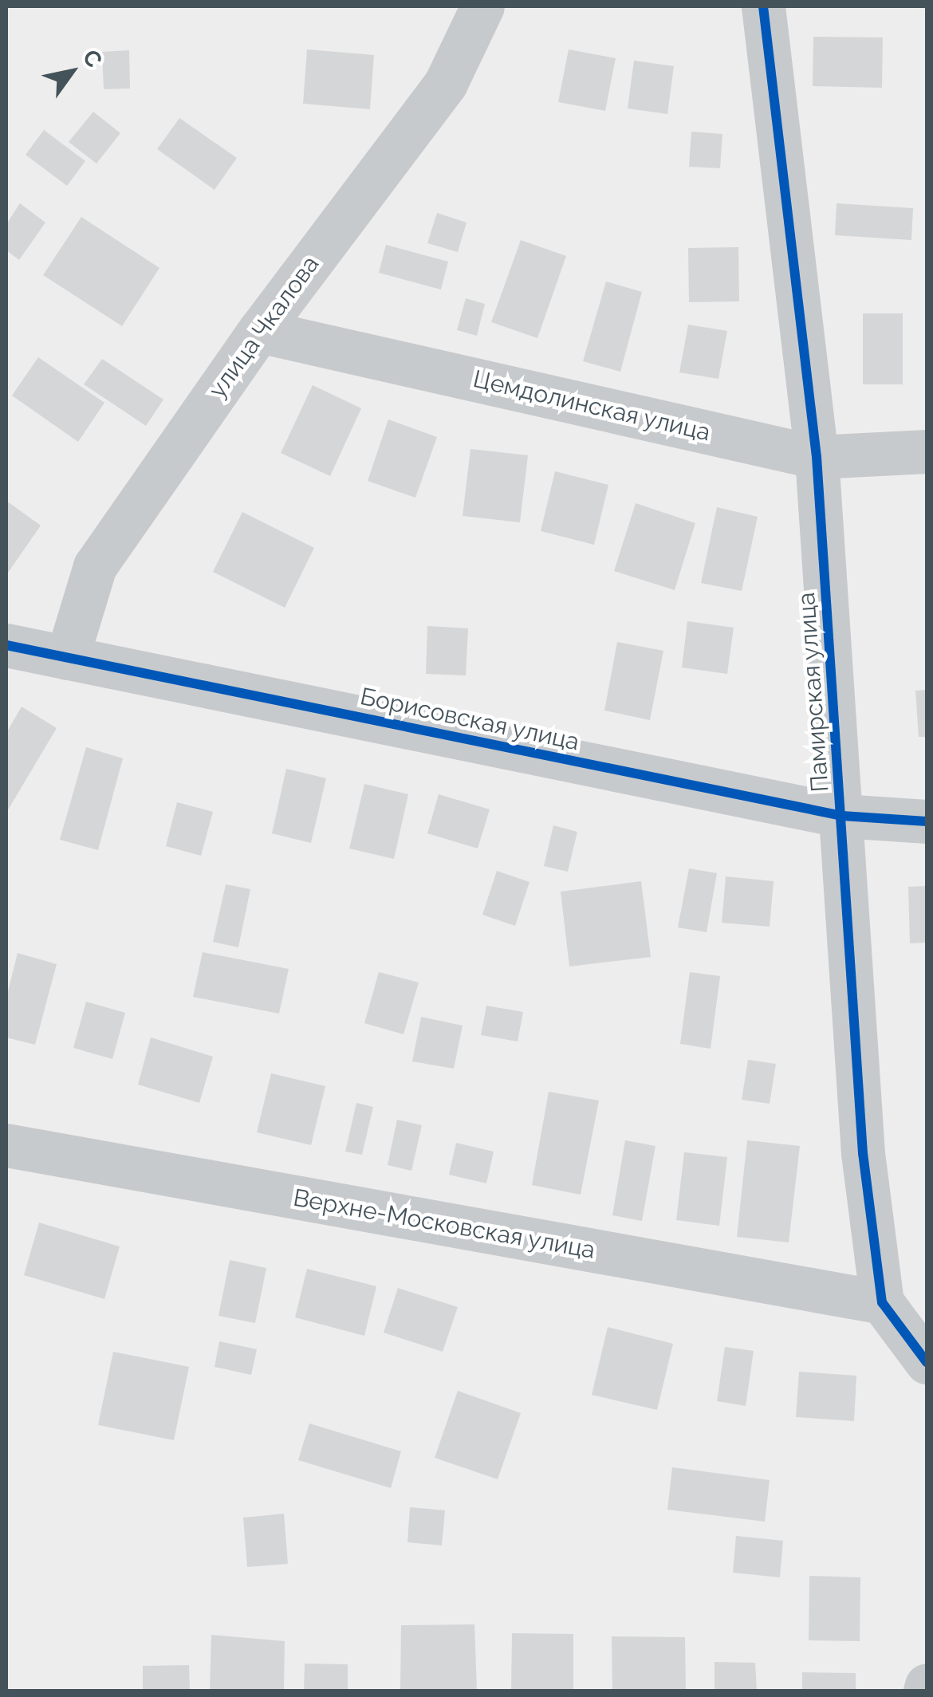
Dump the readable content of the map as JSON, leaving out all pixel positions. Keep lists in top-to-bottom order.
{
  "streets": {
    "street": [
      "улица Чкалова",
      "Цемдолинская улица",
      "Памирская улица",
      "Борисовская улица",
      "Верхне-Московская улица"
    ]
  },
  "crossings": [
    ["улица Чкалова", "Цемдолинская улица"],
    ["улица Чкалова", "Борисовская улица"],
    ["Цемдолинская улица", "Памирская улица"],
    ["Памирская улица", "Борисовская улица"],
    ["Памирская улица", "Верхне-Московская улица"]
  ],
  "north": "top right"
}
